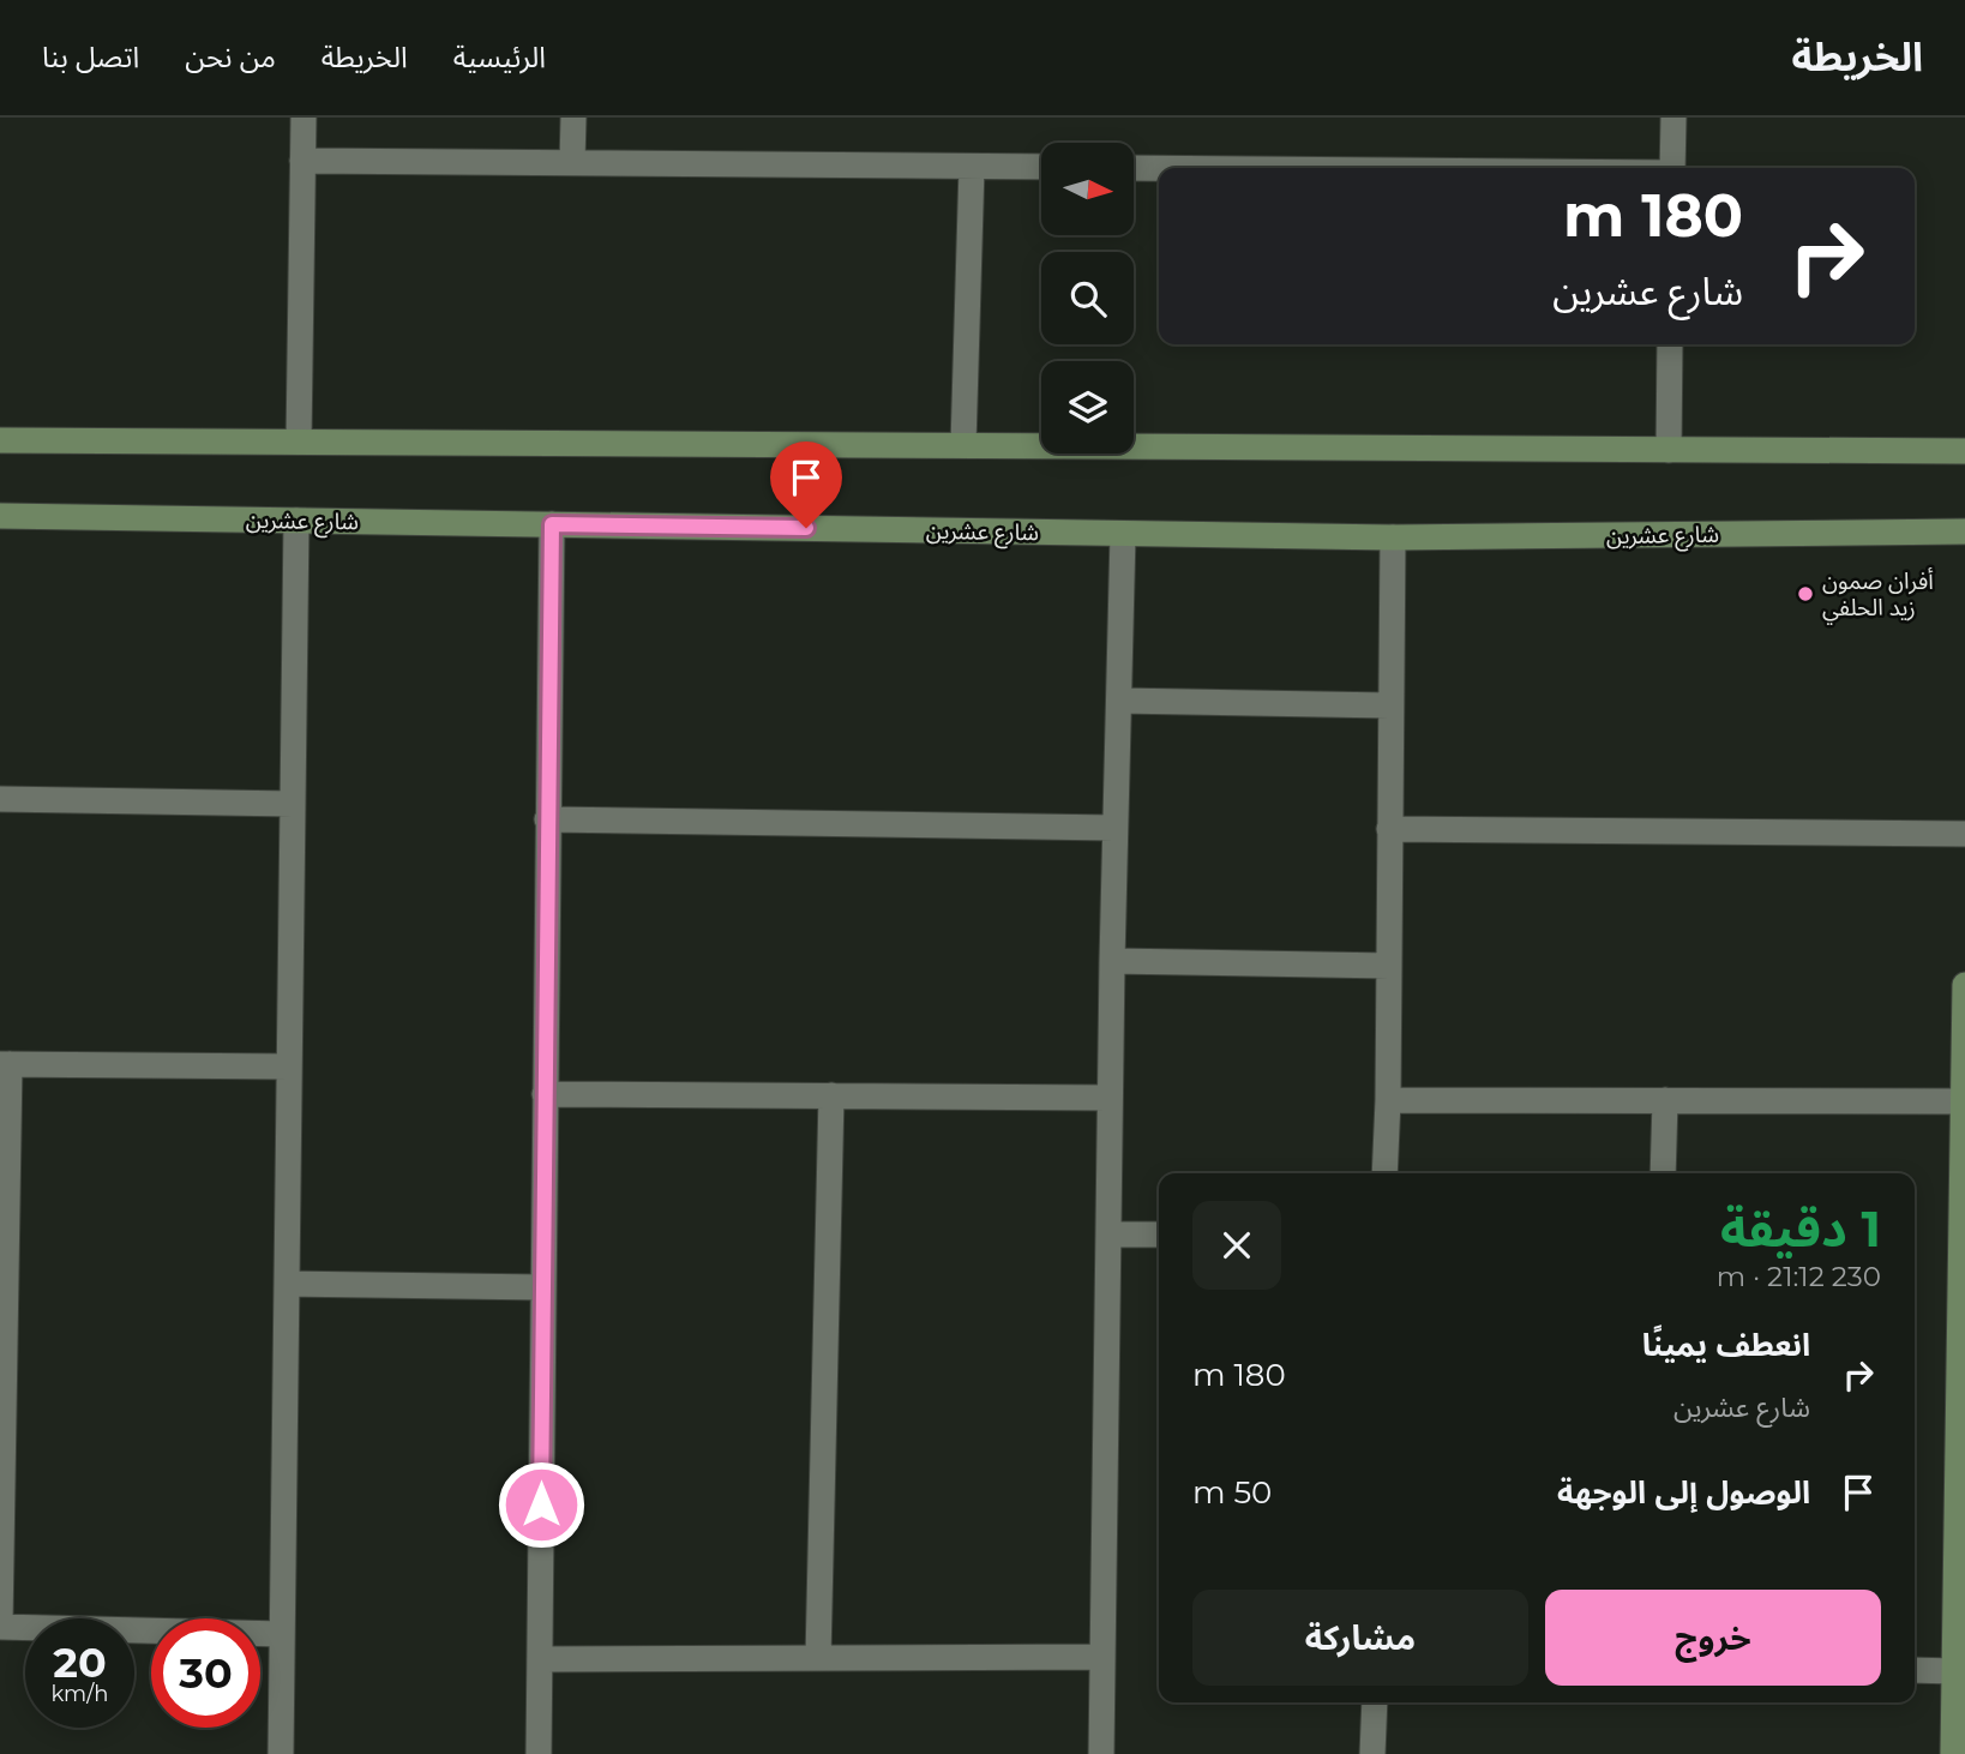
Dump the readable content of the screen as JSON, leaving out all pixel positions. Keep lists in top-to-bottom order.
{
  "streets": {
    "street": ["شارع عشرين"]
  },
  "places": ["أفران صمون زيد الحلفي"],
  "north": "right",
  "page": {
    "header": "الخريطة",
    "nav": [
      "الرئيسية",
      "الخريطة",
      "من نحن",
      "اتصل بنا"
    ],
    "turn": ["180 m", "شارع عشرين"],
    "heading": ["1 دقيقة", "230 m · 21:12"],
    "list": [
      {
        "name": "انعطف يمينًا",
        "note": "شارع عشرين",
        "value": "180 m"
      },
      {
        "name": "الوصول إلى الوجهة",
        "value": "50 m"
      }
    ],
    "buttons": ["خروج", "مشاركة"],
    "speed": "20 km/h",
    "limit": "30"
  }
}
